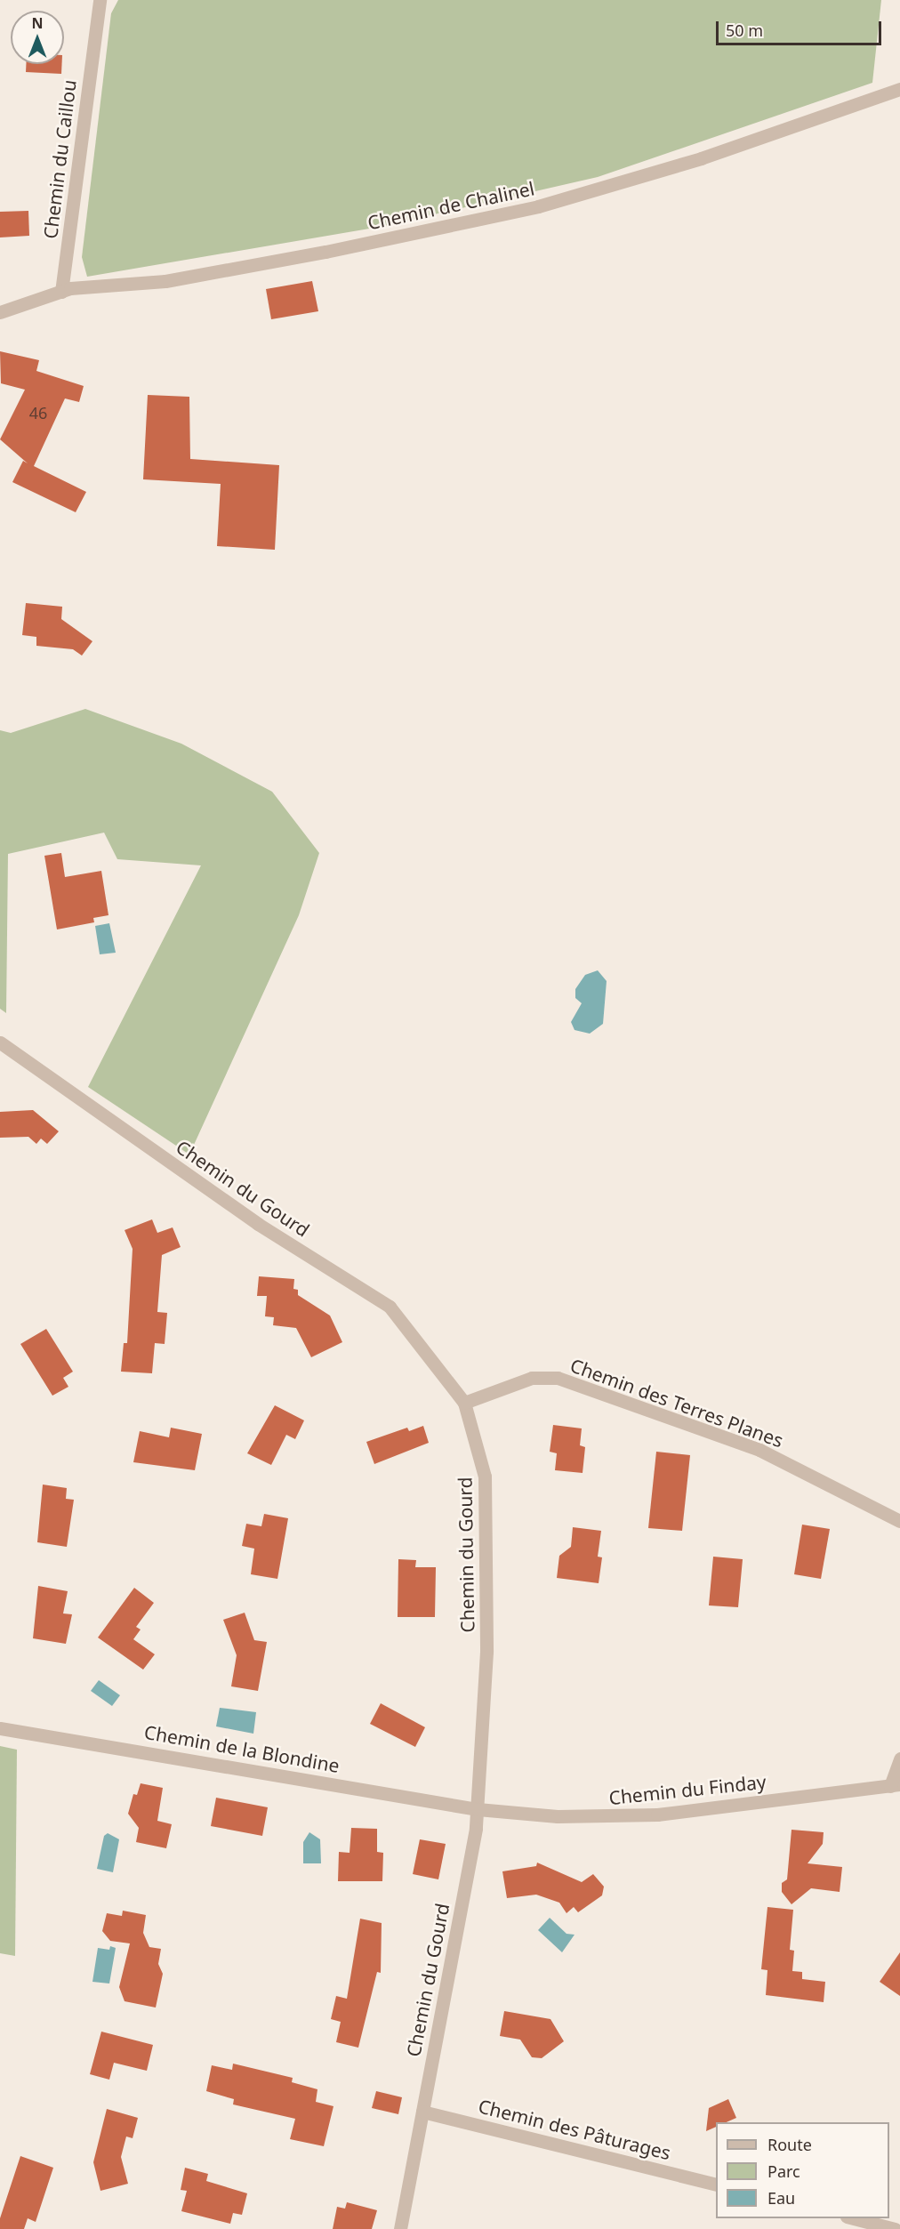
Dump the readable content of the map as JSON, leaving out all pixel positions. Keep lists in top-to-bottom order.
{
  "streets": {
    "street": [
      "Chemin du Caillou",
      "Chemin de Chalinel",
      "Chemin du Gourd",
      "Chemin des Terres Planes",
      "Chemin de la Blondine",
      "Chemin du Finday",
      "Chemin des Pâturages"
    ]
  },
  "crossings": [
    ["Chemin du Caillou", "Chemin de Chalinel"],
    ["Chemin du Gourd", "Chemin des Terres Planes"],
    ["Chemin du Gourd", "Chemin de la Blondine"],
    ["Chemin du Gourd", "Chemin du Finday"],
    ["Chemin du Gourd", "Chemin des Pâturages"],
    ["Chemin de la Blondine", "Chemin du Finday"]
  ],
  "house_numbers": ["46"],
  "legend": ["Route", "Parc", "Eau"],
  "scale_bar": "50 m",
  "north": "top"
}
